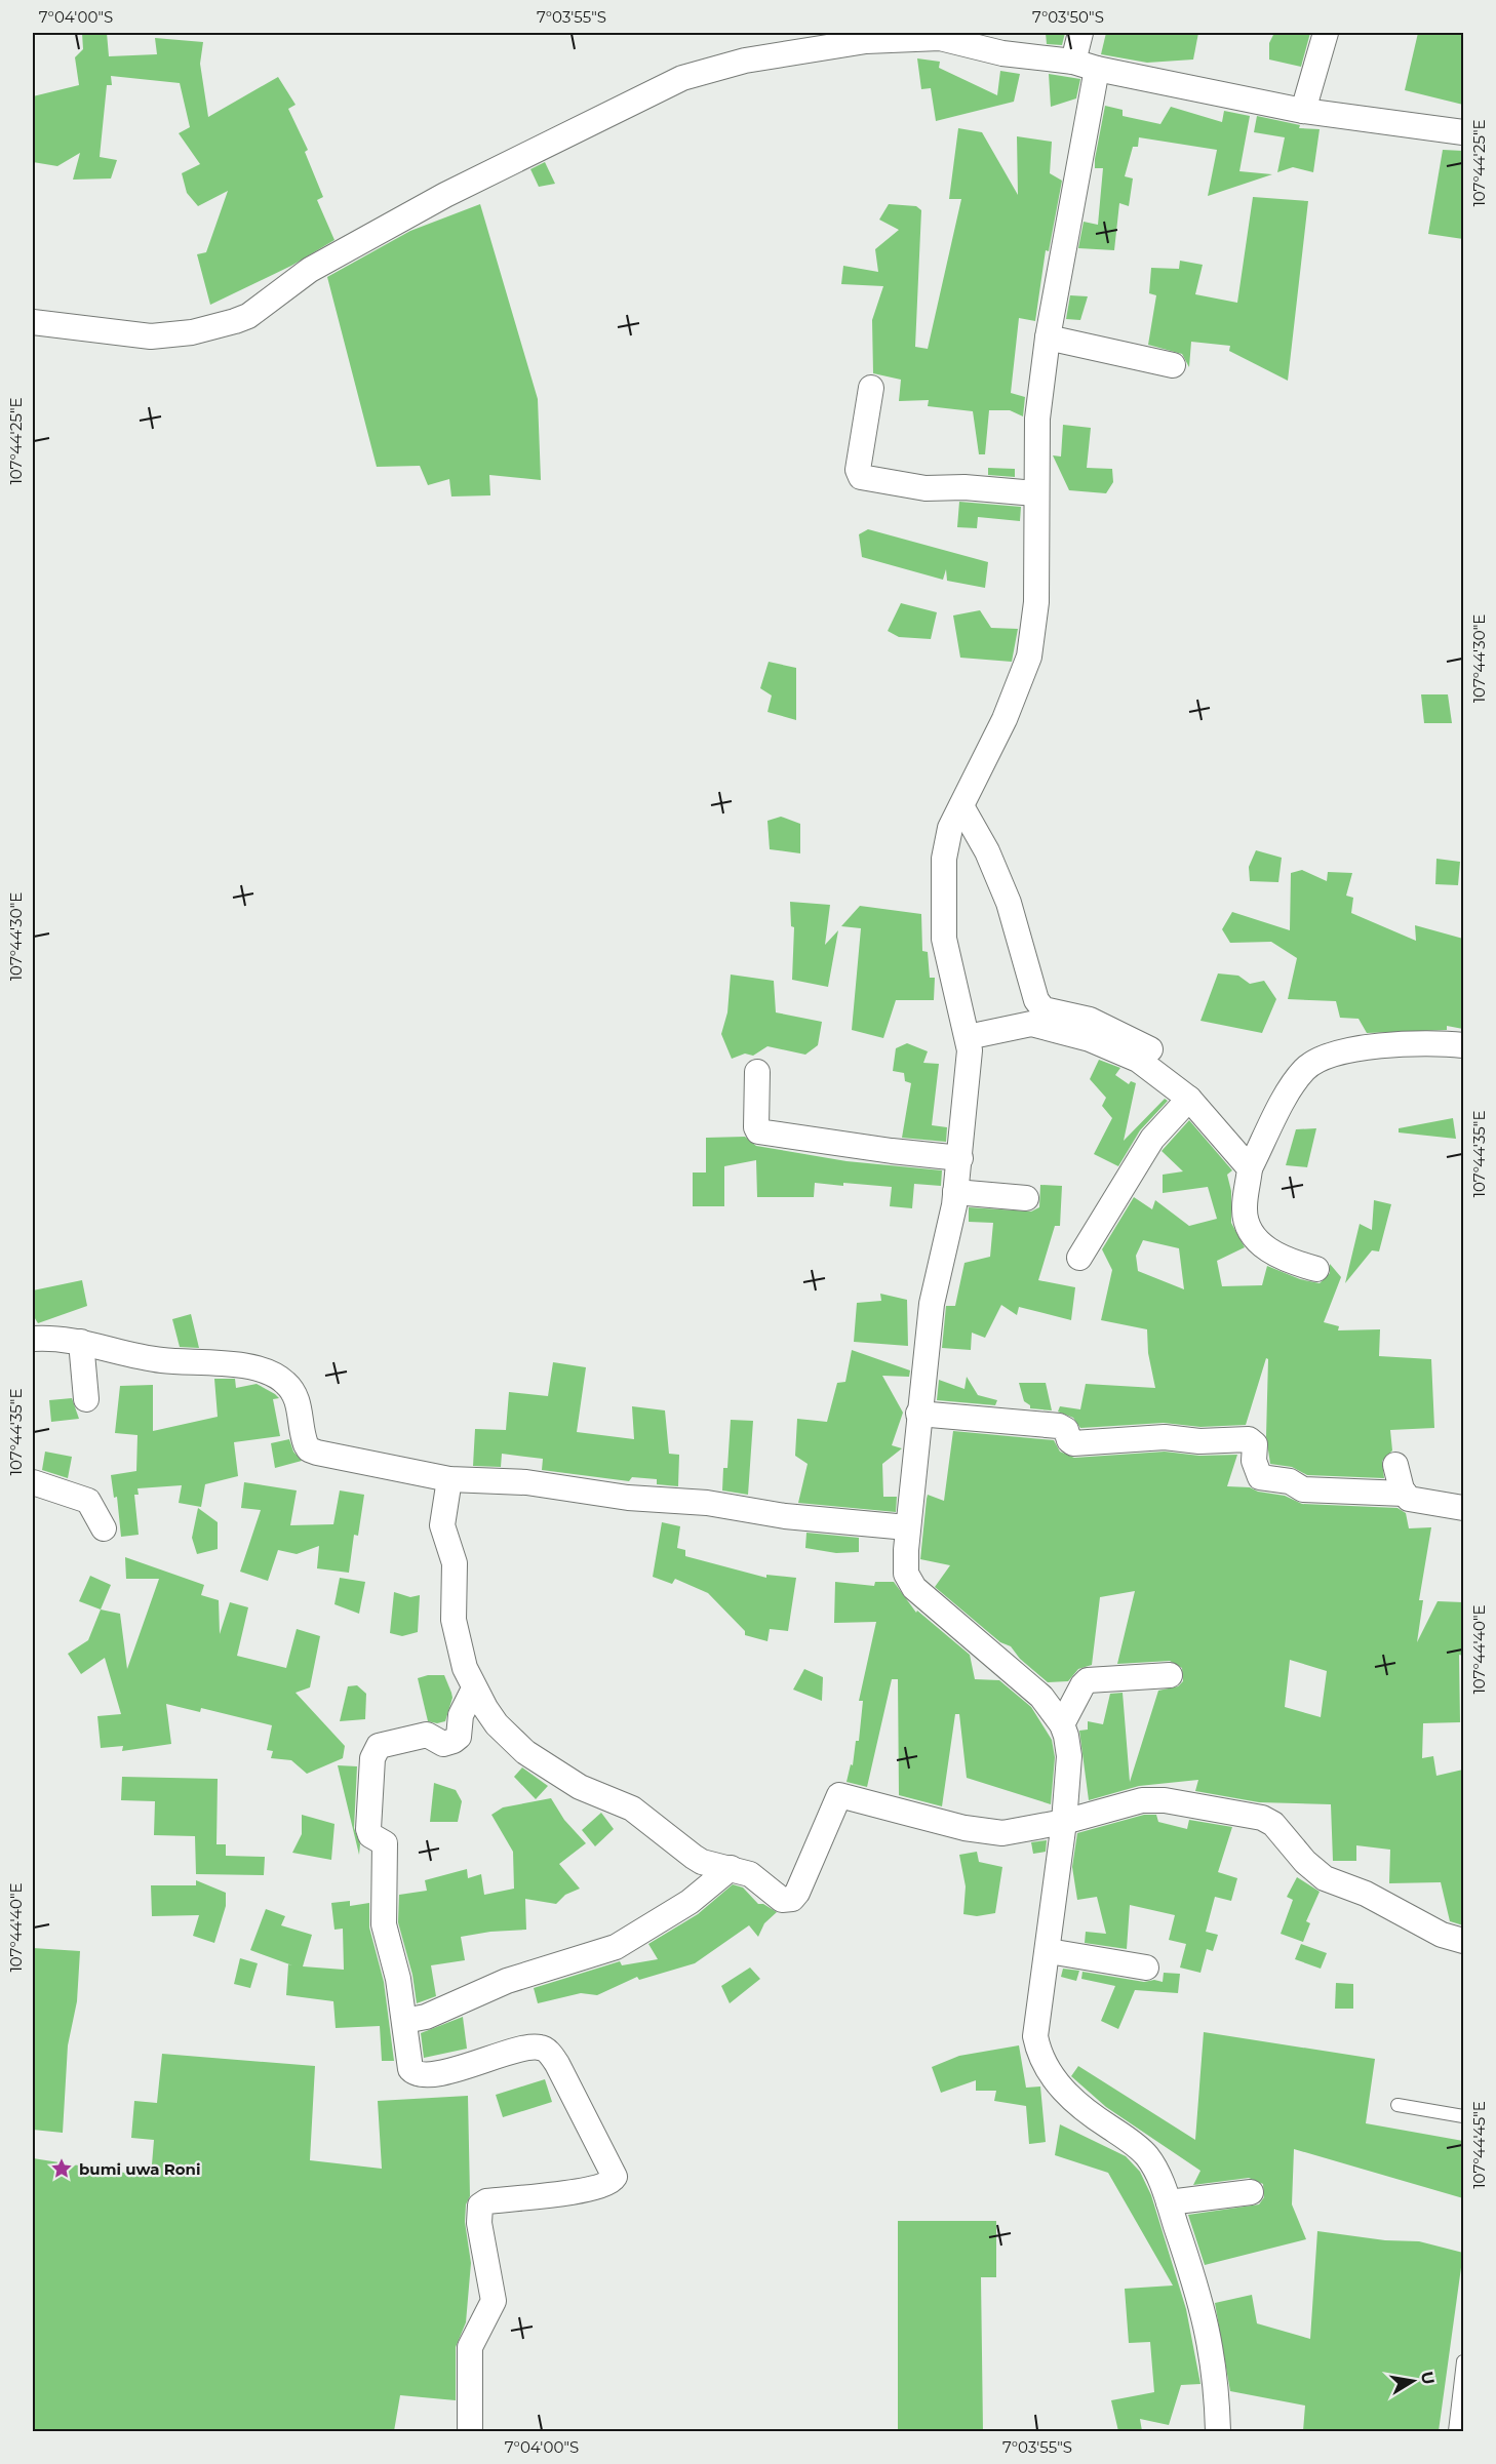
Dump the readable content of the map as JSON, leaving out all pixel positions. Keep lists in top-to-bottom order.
{
  "places": {
    "place": ["bumi uwa Roni"]
  },
  "north": "right",
  "coordinates": [
    "7°04'00\"S",
    "7°03'55\"S",
    "7°03'50\"S",
    "107°44'25\"E",
    "107°44'30\"E",
    "107°44'35\"E",
    "107°44'40\"E",
    "107°44'45\"E"
  ]
}
